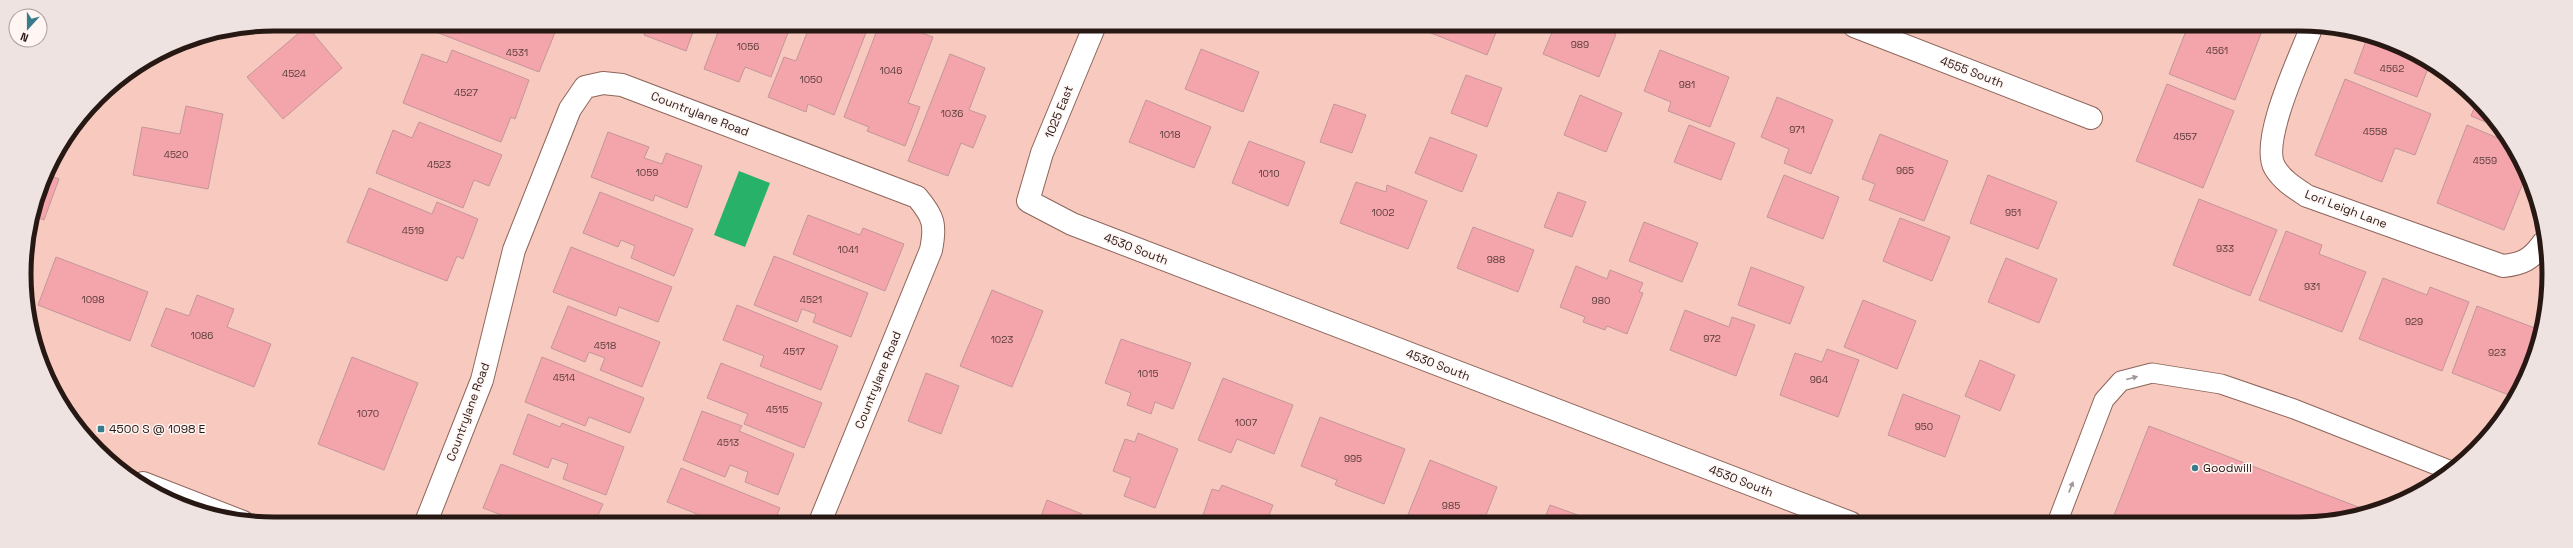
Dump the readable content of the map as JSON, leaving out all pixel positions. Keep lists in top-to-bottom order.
{
  "streets": {
    "street": [
      "4555 South",
      "1025 East",
      "Countrylane Road",
      "Lori Leigh Lane",
      "4530 South"
    ]
  },
  "crossings": [
    ["1025 East", "4530 South"]
  ],
  "places": {
    "transit": ["4500 S @ 1098 E"],
    "other": ["Goodwill"]
  },
  "house_numbers": [
    "989",
    "1056",
    "4561",
    "4531",
    "4562",
    "1046",
    "4524",
    "1050",
    "981",
    "4527",
    "1036",
    "971",
    "4558",
    "1018",
    "4557",
    "4520",
    "4559",
    "4523",
    "965",
    "1059",
    "1010",
    "1002",
    "951",
    "4519",
    "933",
    "1041",
    "988",
    "931",
    "1098",
    "4521",
    "980",
    "929",
    "1086",
    "972",
    "1023",
    "4518",
    "4517",
    "923",
    "1015",
    "4514",
    "964",
    "4515",
    "1070",
    "1007",
    "950",
    "4513",
    "995",
    "985"
  ],
  "north": "bottom"
}
